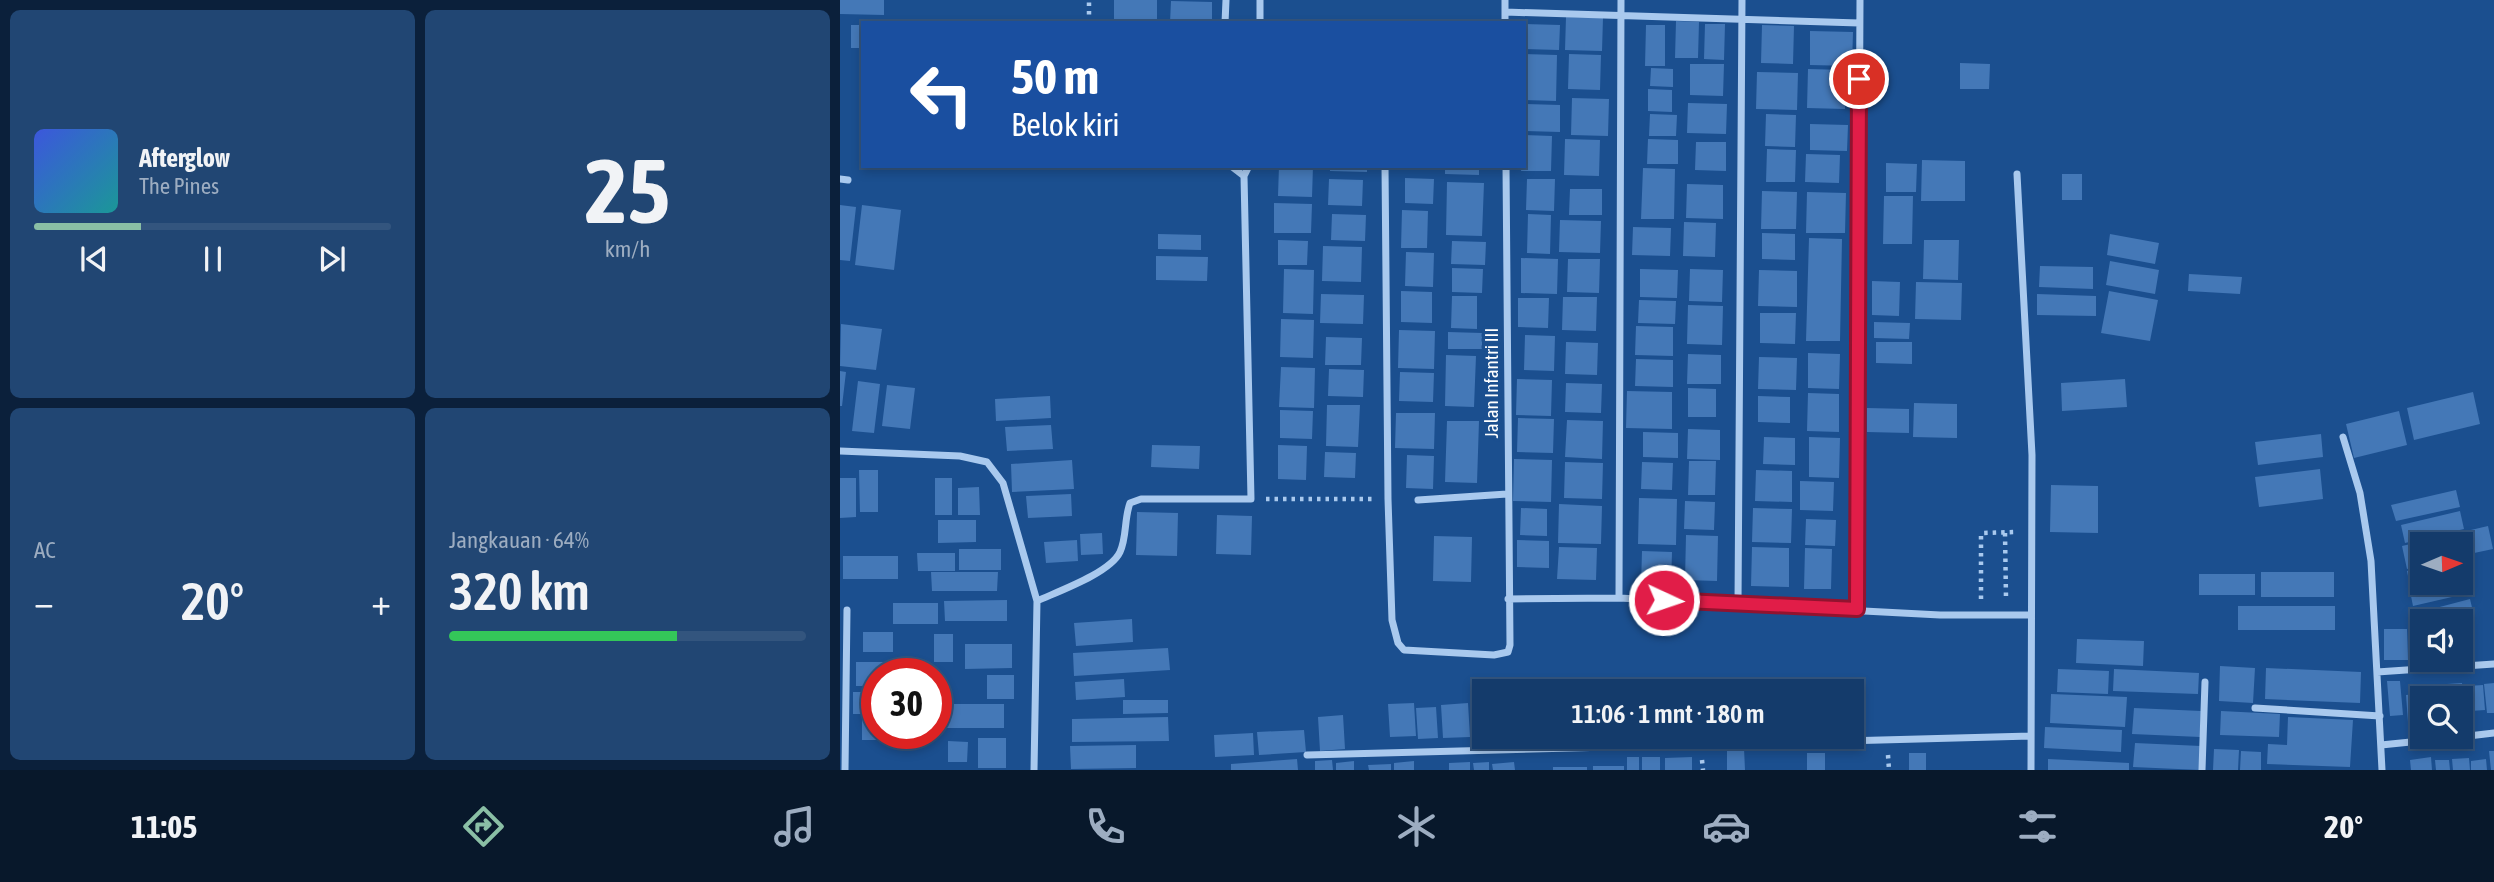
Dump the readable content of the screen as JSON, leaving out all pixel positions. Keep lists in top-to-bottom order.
{
  "streets": {
    "street": ["Jalan Infantri III"]
  },
  "north": "right",
  "page": {
    "tile": [
      ["25", "km/h"],
      "AC",
      ["Jangkauan · 64%", "320 km"]
    ],
    "turn": ["50 m", "Belok kiri"],
    "song": ["Afterglow", "The Pines"],
    "heat": ["−", "20°", "+"],
    "limit": "30",
    "trip": "11:06 · 1 mnt · 180 m",
    "tabs": ["11:05", "20°"]
  }
}
